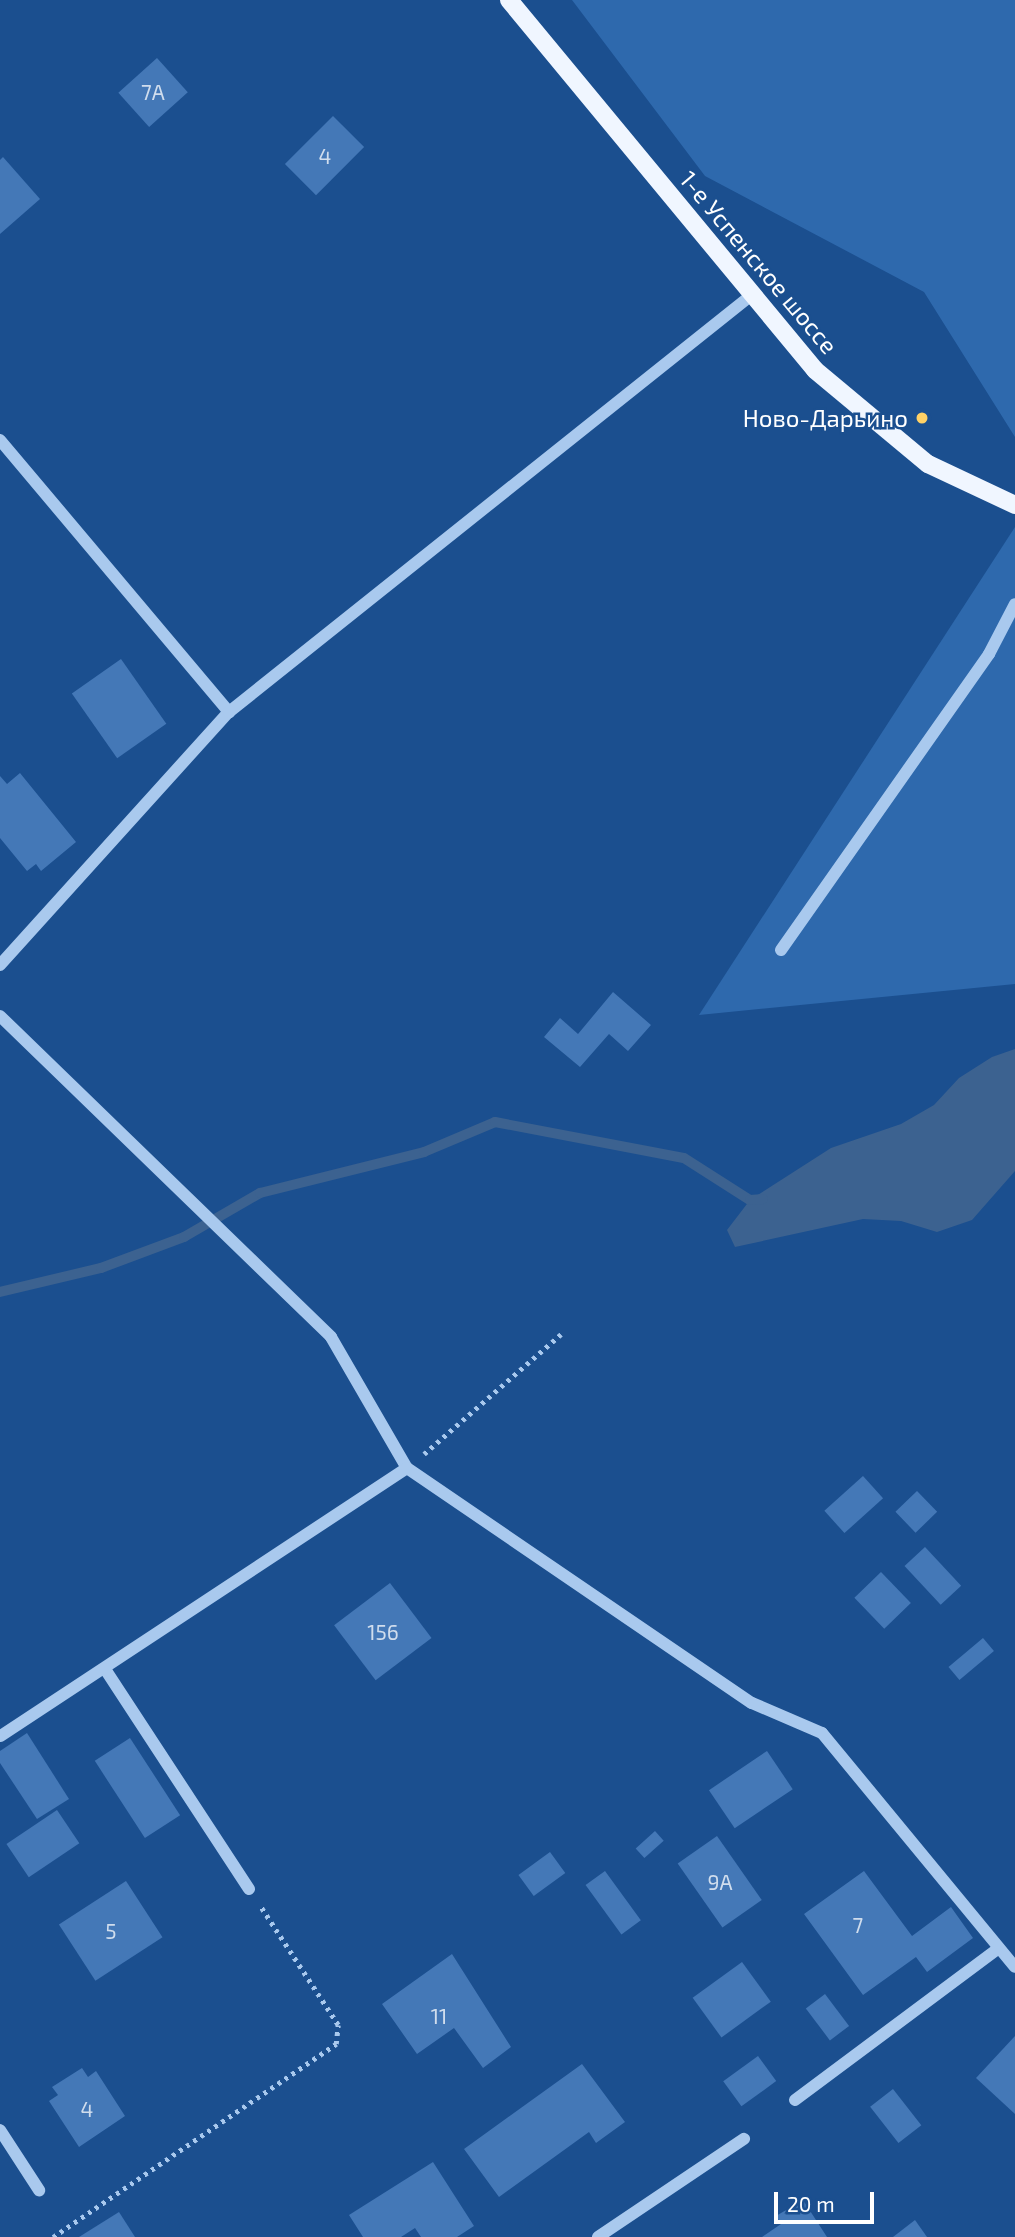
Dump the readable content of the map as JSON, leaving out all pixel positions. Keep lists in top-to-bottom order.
{
  "streets": {
    "main road": ["1-е Успенское шоссе"]
  },
  "places": ["Ново-Дарьино"],
  "house_numbers": [
    "7А",
    "4",
    "156",
    "9А",
    "7",
    "5",
    "11",
    "4"
  ],
  "scale_bar": "20 m"
}
